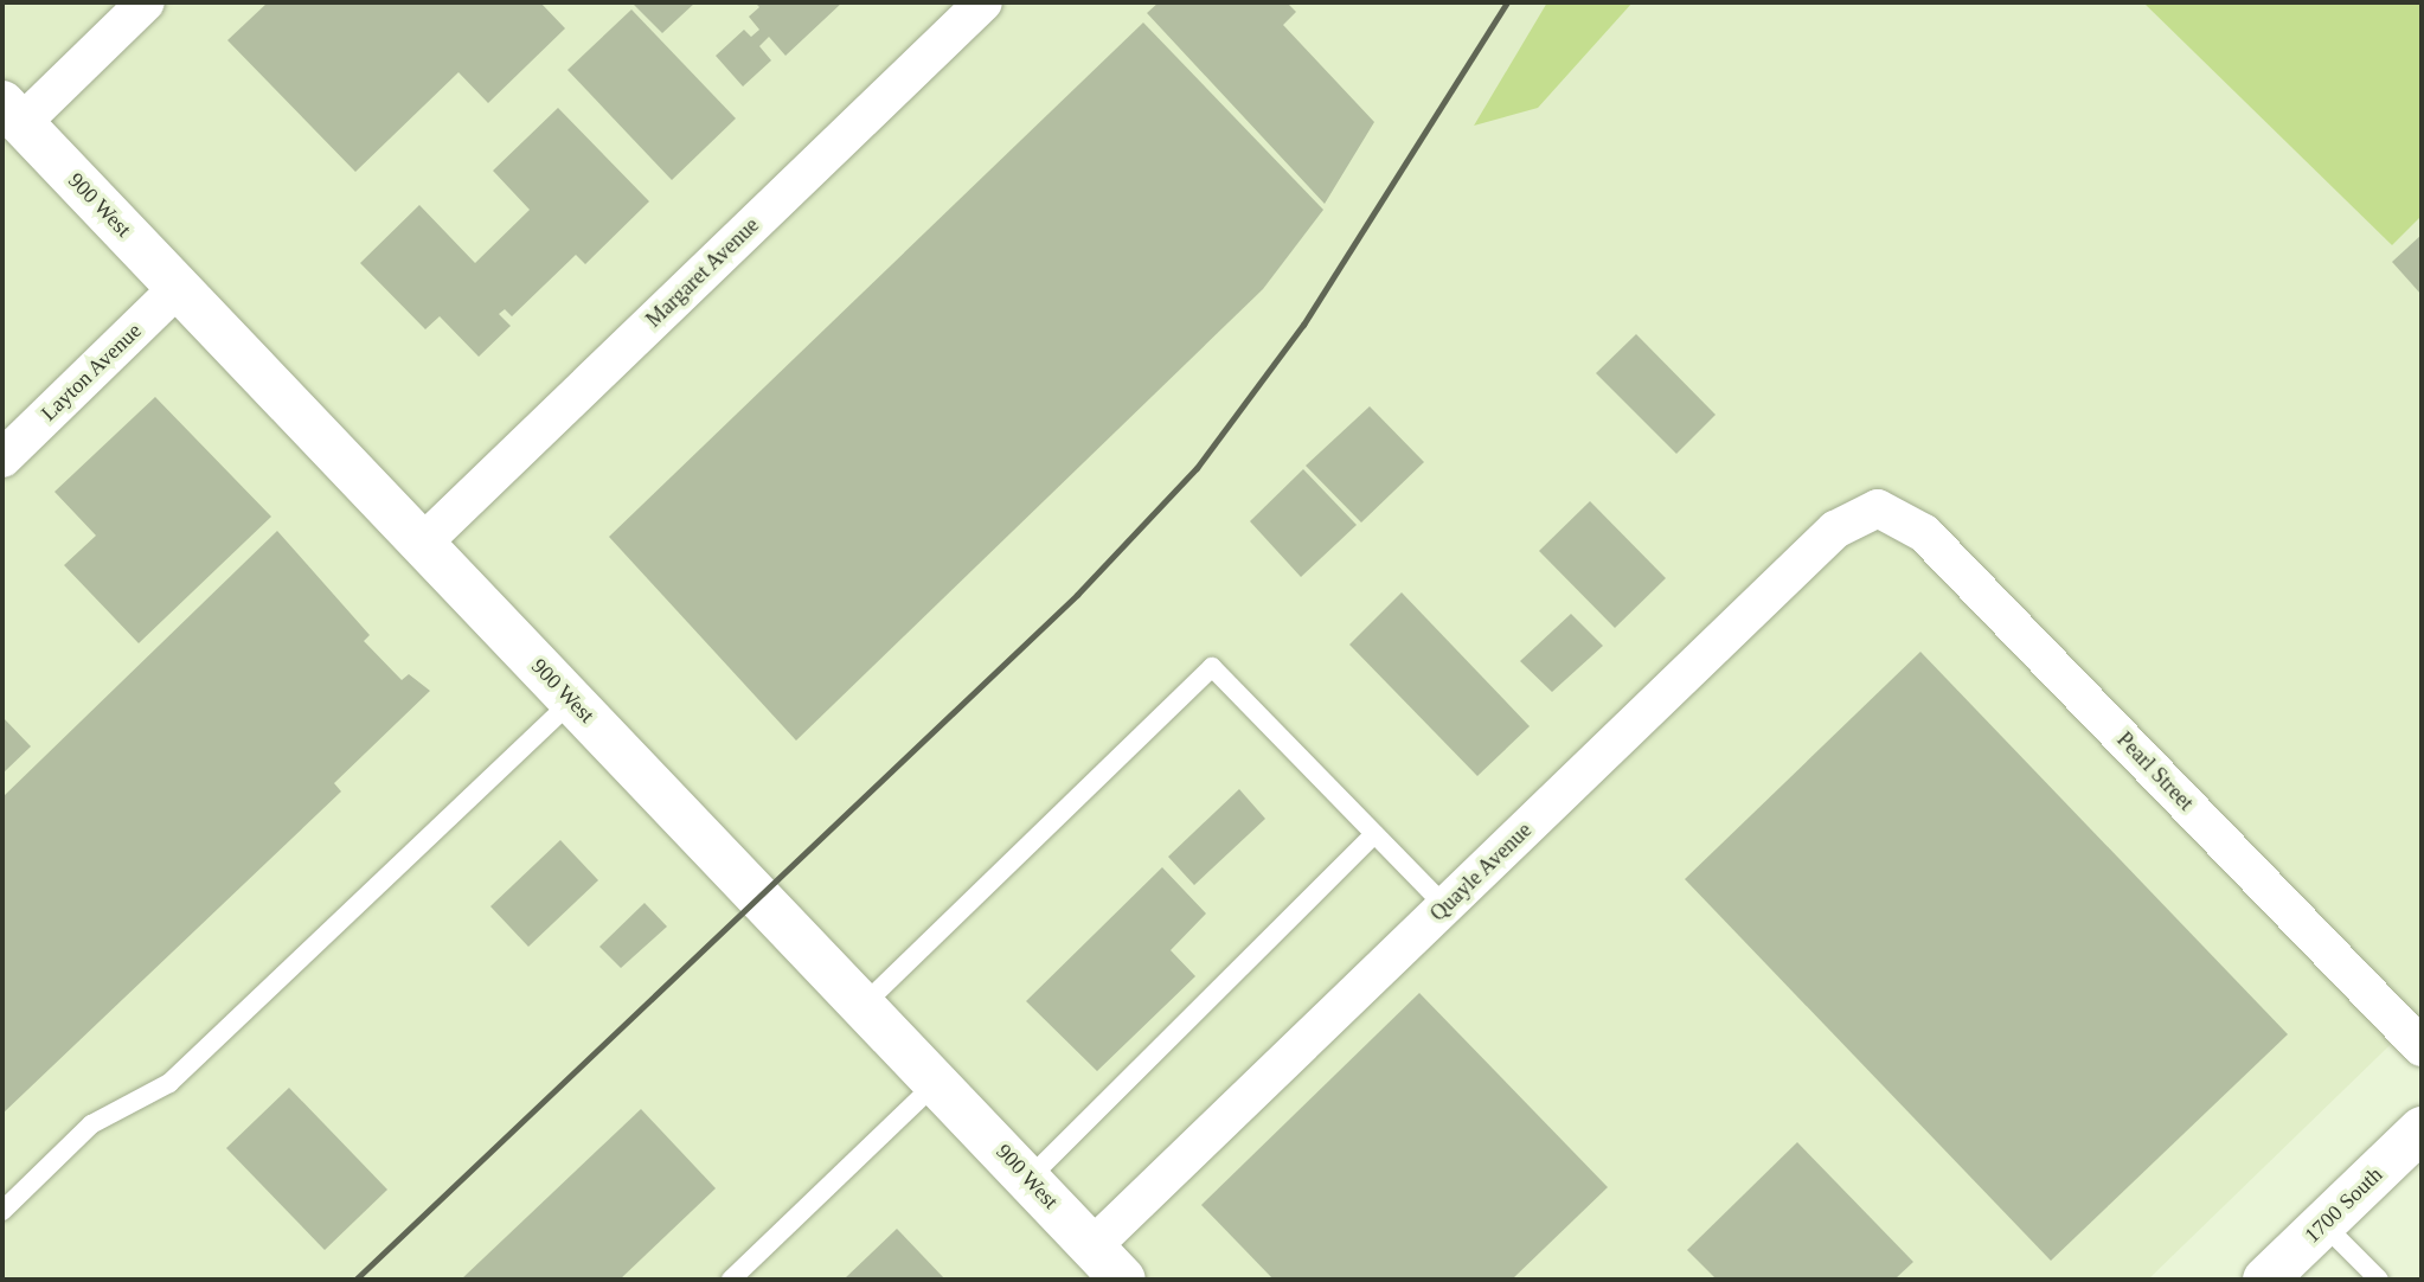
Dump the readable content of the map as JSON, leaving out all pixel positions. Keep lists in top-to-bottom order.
{
  "streets": {
    "main road": ["900 West", "1700 South"],
    "street": [
      "Margaret Avenue",
      "Layton Avenue",
      "Pearl Street",
      "Quayle Avenue"
    ]
  },
  "crossings": [
    ["900 West", "Margaret Avenue"],
    ["900 West", "Layton Avenue"],
    ["900 West", "Quayle Avenue"],
    ["Pearl Street", "Quayle Avenue"]
  ]
}
